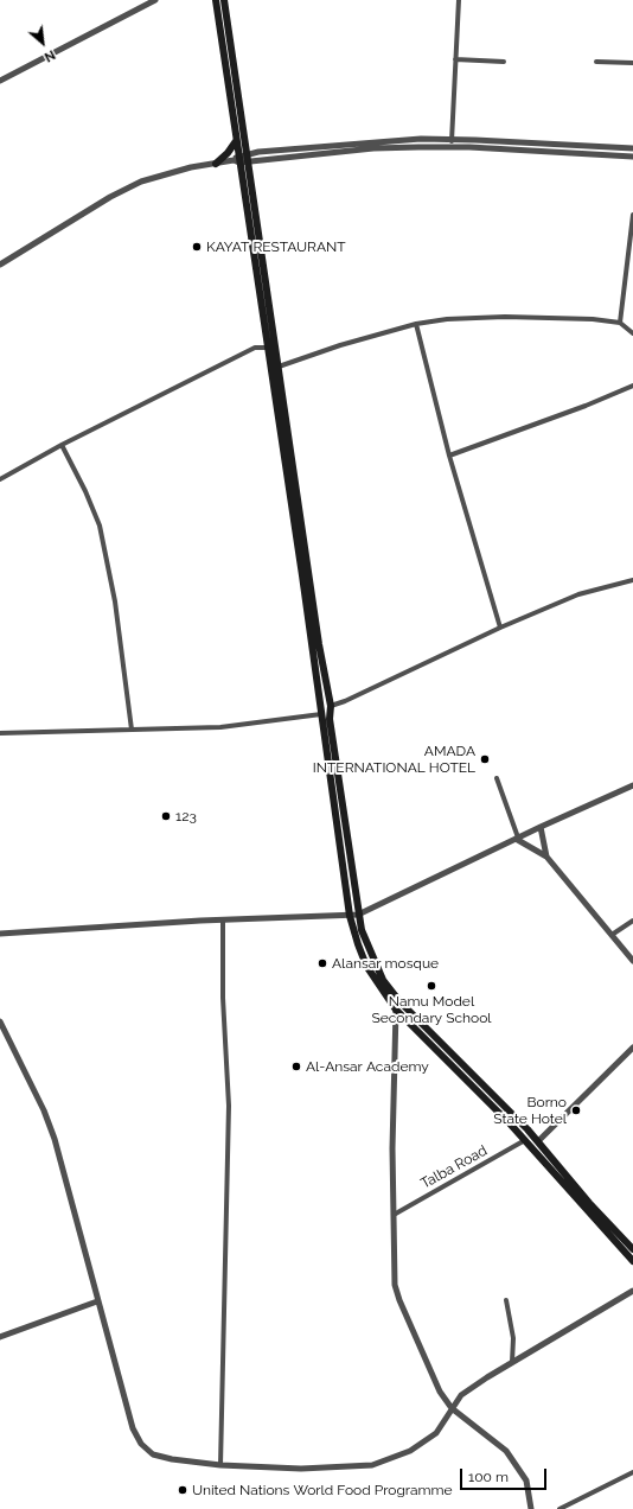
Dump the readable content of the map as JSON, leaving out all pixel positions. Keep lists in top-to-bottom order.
{
  "streets": {
    "street": ["Talba Road"]
  },
  "places": [
    "KAYAT RESTAURANT",
    "AMADA INTERNATIONAL HOTEL",
    "123",
    "Alansar mosque",
    "Namu Model Secondary School",
    "Al-Ansar Academy",
    "Borno State Hotel",
    "United Nations World Food Programme"
  ],
  "scale_bar": "100 m",
  "north": "bottom right"
}
